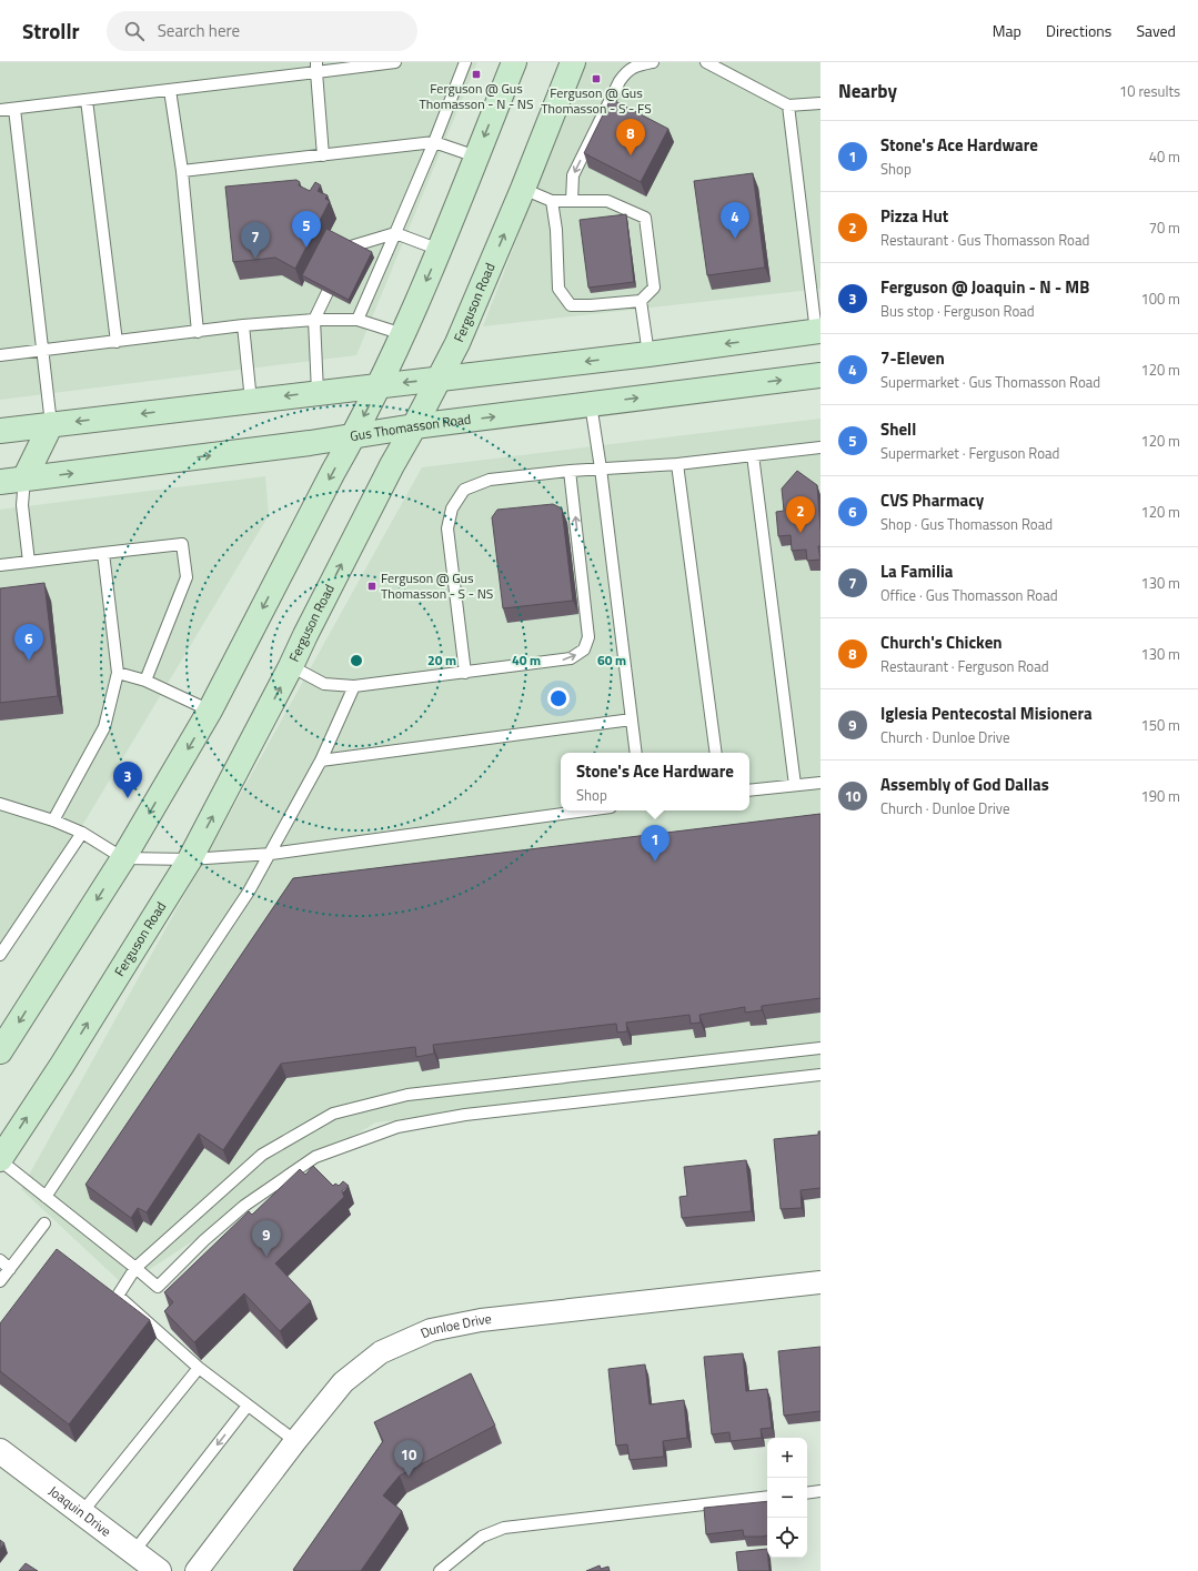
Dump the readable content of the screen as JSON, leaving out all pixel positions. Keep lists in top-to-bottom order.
{
  "streets": {
    "main road": ["Ferguson Road", "Gus Thomasson Road"],
    "street": ["Dunloe Drive", "Joaquin Drive"]
  },
  "crossings": [
    ["Ferguson Road", "Gus Thomasson Road"]
  ],
  "places": {
    "transit": ["Ferguson @ Gus Thomasson - N - NS", "Ferguson @ Gus Thomasson - S - FS", "Ferguson @ Gus Thomasson - S - NS"]
  },
  "page": {
    "header": "Strollr",
    "search": "Search here",
    "nav": ["Map", "Directions", "Saved"],
    "heading": ["Nearby", "10 results"],
    "pins": [
      "8",
      "4",
      "5",
      "7",
      "2",
      "6",
      "3",
      "1",
      "9",
      "10"
    ],
    "list": [
      {
        "mark": "1",
        "name": "Stone's Ace Hardware",
        "note": "Shop",
        "value": "40 m"
      },
      {
        "mark": "2",
        "name": "Pizza Hut",
        "note": "Restaurant · Gus Thomasson Road",
        "value": "70 m"
      },
      {
        "mark": "3",
        "name": "Ferguson @ Joaquin - N - MB",
        "note": "Bus stop · Ferguson Road",
        "value": "100 m"
      },
      {
        "mark": "4",
        "name": "7-Eleven",
        "note": "Supermarket · Gus Thomasson Road",
        "value": "120 m"
      },
      {
        "mark": "5",
        "name": "Shell",
        "note": "Supermarket · Ferguson Road",
        "value": "120 m"
      },
      {
        "mark": "6",
        "name": "CVS Pharmacy",
        "note": "Shop · Gus Thomasson Road",
        "value": "120 m"
      },
      {
        "mark": "7",
        "name": "La Familia",
        "note": "Office · Gus Thomasson Road",
        "value": "130 m"
      },
      {
        "mark": "8",
        "name": "Church's Chicken",
        "note": "Restaurant · Ferguson Road",
        "value": "130 m"
      },
      {
        "mark": "9",
        "name": "Iglesia Pentecostal Misionera",
        "note": "Church · Dunloe Drive",
        "value": "150 m"
      },
      {
        "mark": "10",
        "name": "Assembly of God Dallas",
        "note": "Church · Dunloe Drive",
        "value": "190 m"
      }
    ],
    "popup": ["Stone's Ace Hardware", "Shop"],
    "map_buttons": ["+", "−"]
  },
  "rings": ["20 m", "40 m", "60 m"]
}
